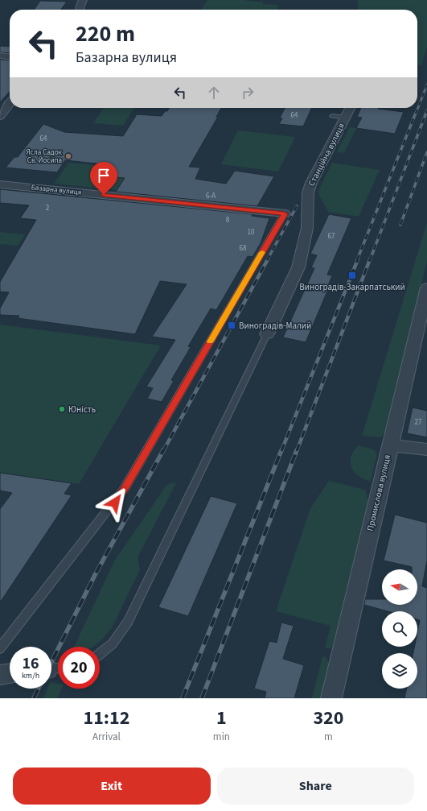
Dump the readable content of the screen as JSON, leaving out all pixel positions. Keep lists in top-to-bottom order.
{
  "streets": {
    "street": ["Станційна вулиця", "Базарна вулиця", "Промислова вулиця"]
  },
  "places": {
    "other": ["Ясла Садок Св. Йосипа", "Юність"],
    "transit": ["Виноградів-Закарпатський", "Виноградів-Малий"]
  },
  "house_numbers": [
    "64",
    "64",
    "6-А",
    "2",
    "8",
    "10",
    "67",
    "68",
    "27"
  ],
  "north": "left",
  "page": {
    "turn": ["220 m", "Базарна вулиця"],
    "speed": "16 km/h",
    "limit": "20",
    "eta": [
      "11:12",
      "Arrival",
      "1",
      "min",
      "320",
      "m"
    ],
    "buttons": ["Exit", "Share"]
  }
}
